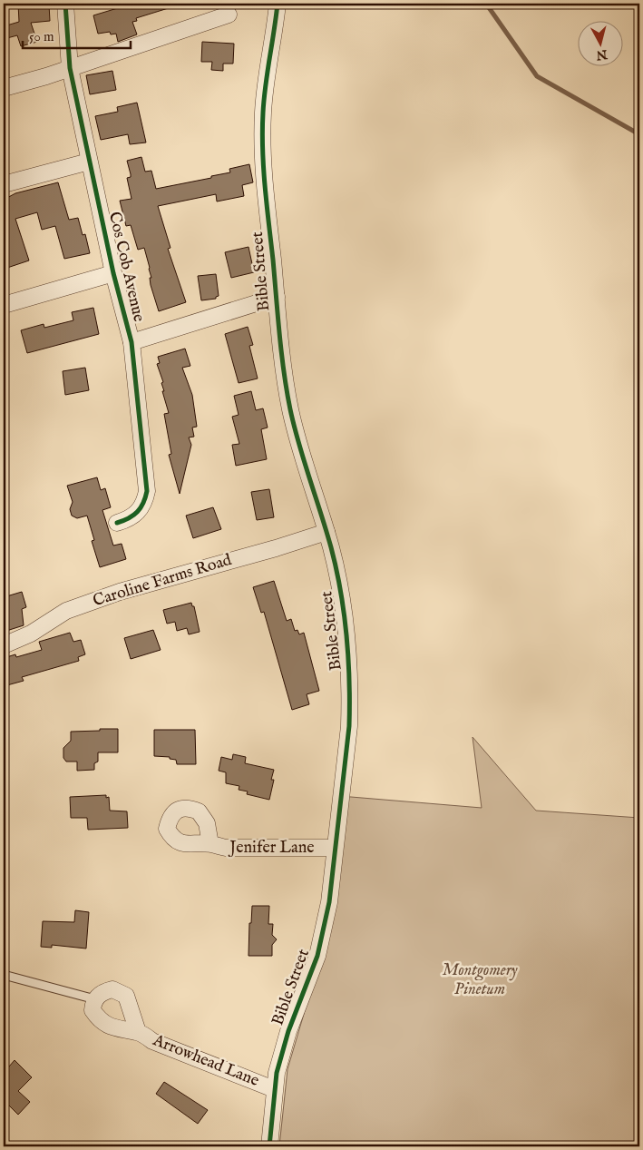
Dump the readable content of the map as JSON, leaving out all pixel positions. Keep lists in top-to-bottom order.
{
  "streets": {
    "street": [
      "Cos Cob Avenue",
      "Bible Street",
      "Caroline Farms Road",
      "Jenifer Lane",
      "Arrowhead Lane"
    ]
  },
  "crossings": [
    ["Bible Street", "Caroline Farms Road"],
    ["Bible Street", "Jenifer Lane"],
    ["Bible Street", "Arrowhead Lane"]
  ],
  "parks": ["Montgomery Pinetum"],
  "scale_bar": "50 m",
  "north": "bottom"
}
